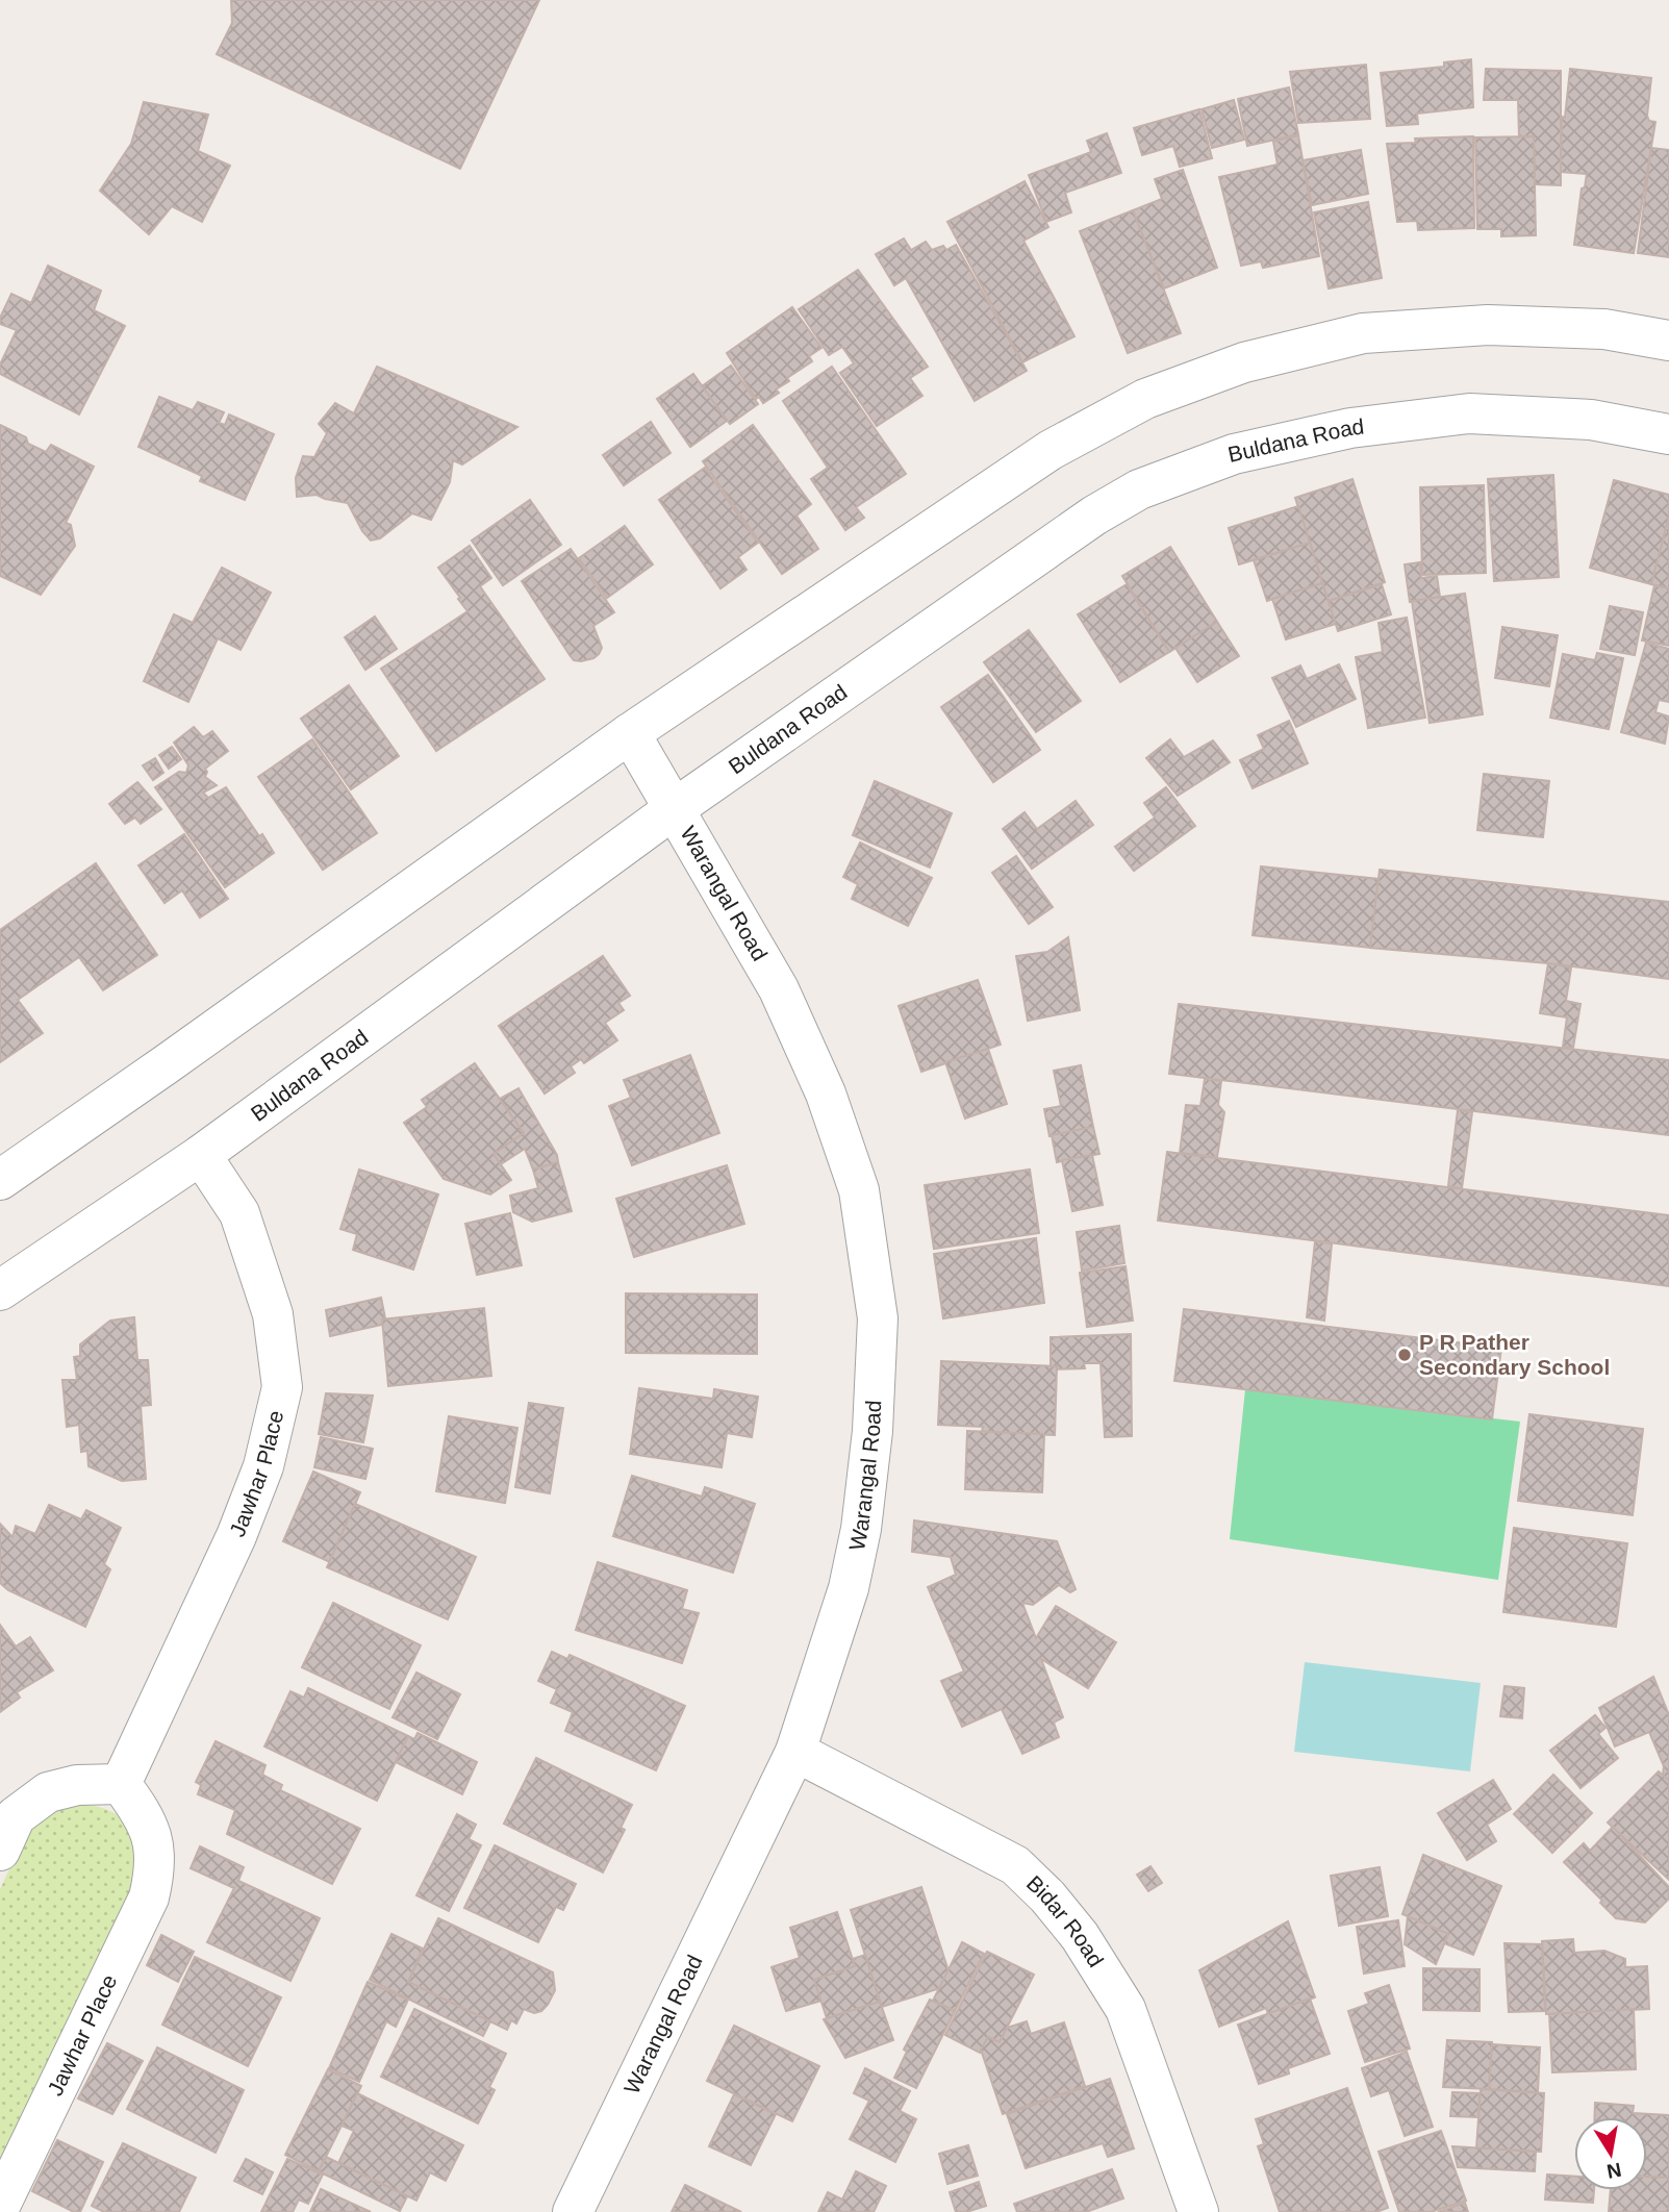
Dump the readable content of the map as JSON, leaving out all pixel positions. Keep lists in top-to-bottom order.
{
  "streets": {
    "street": [
      "Buldana Road",
      "Warangal Road",
      "Jawhar Place",
      "Bidar Road"
    ]
  },
  "crossings": [
    ["Buldana Road", "Warangal Road"],
    ["Buldana Road", "Jawhar Place"],
    ["Warangal Road", "Bidar Road"]
  ],
  "places": ["P R Pather Secondary School"],
  "north": "bottom"
}
